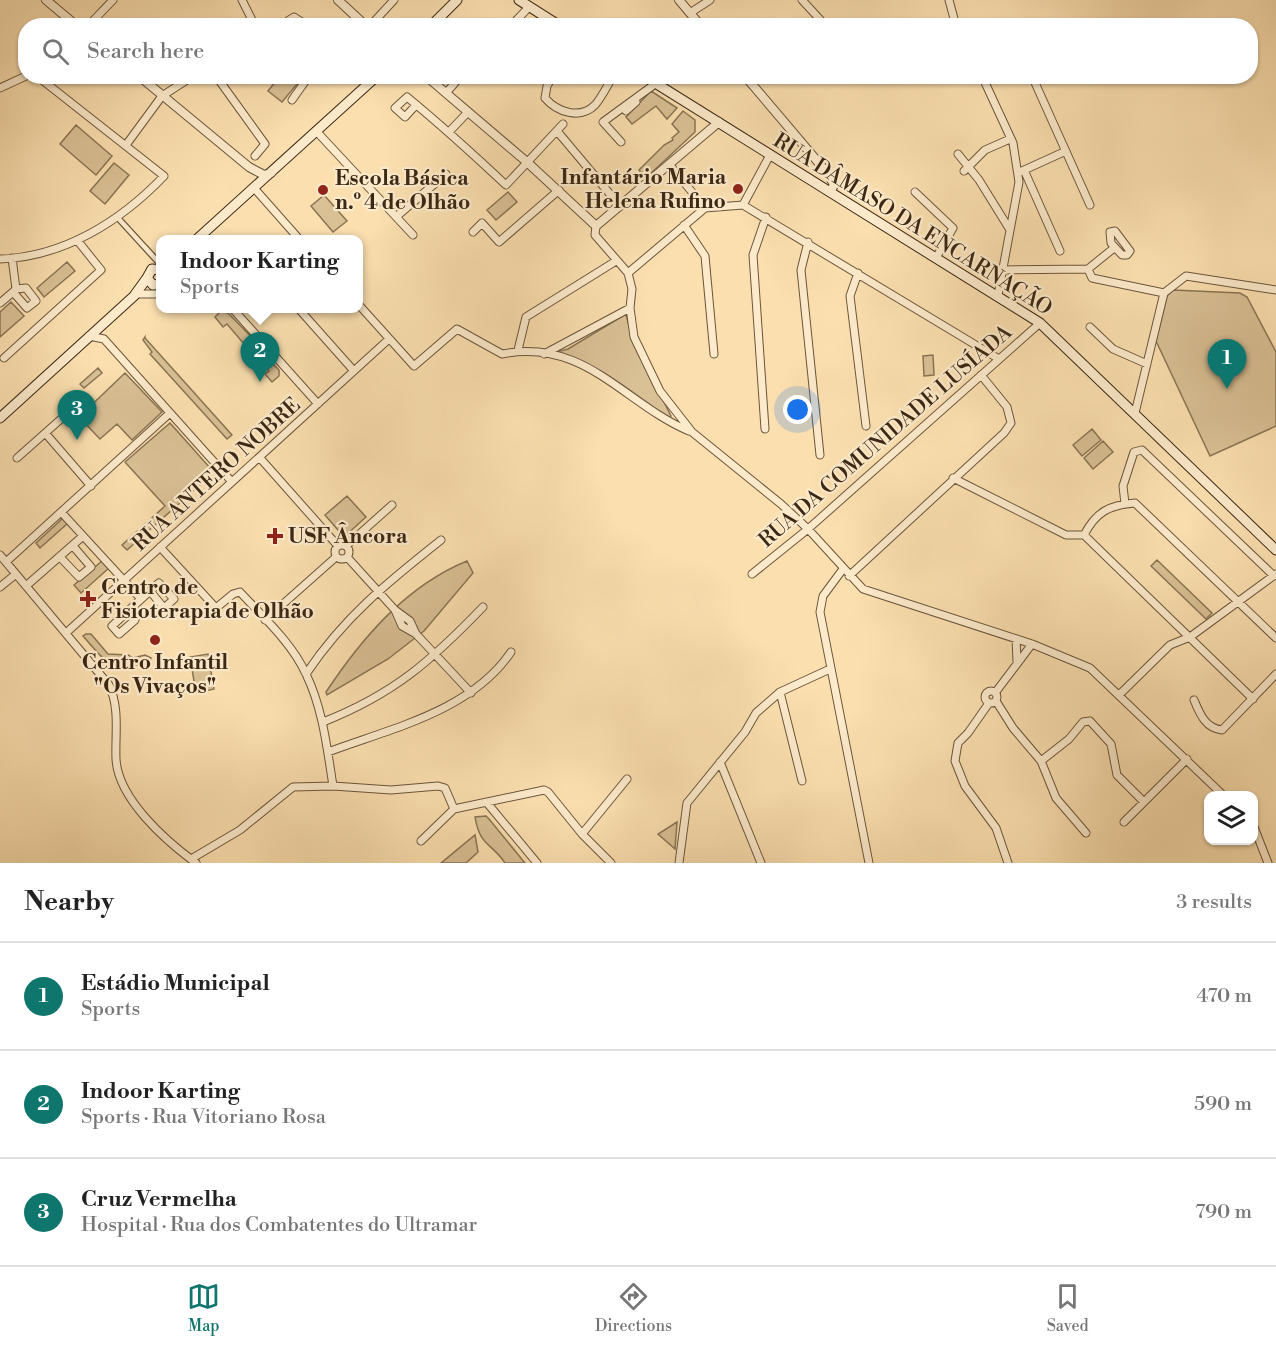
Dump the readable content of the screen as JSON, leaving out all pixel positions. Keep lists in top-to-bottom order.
{
  "streets": {
    "main road": ["RUA DÂMASO DA ENCARNAÇÃO"],
    "street": ["RUA DA COMUNIDADE LUSÍADA", "RUA ANTERO NOBRE"]
  },
  "crossings": [
    ["RUA DÂMASO DA ENCARNAÇÃO", "RUA DA COMUNIDADE LUSÍADA"]
  ],
  "places": {
    "other": ["Infantário Maria Helena Rufino", "Escola Básica n.º 4 de Olhão", "Centro Infantil \"Os Vivaços\""],
    "health": ["USF Âncora", "Centro de Fisioterapia de Olhão"]
  },
  "page": {
    "search": "Search here",
    "popup": ["Indoor Karting", "Sports"],
    "pins": ["2", "1", "3"],
    "heading": ["Nearby", "3 results"],
    "list": [
      {
        "mark": "1",
        "name": "Estádio Municipal",
        "note": "Sports",
        "value": "470 m"
      },
      {
        "mark": "2",
        "name": "Indoor Karting",
        "note": "Sports · Rua Vitoriano Rosa",
        "value": "590 m"
      },
      {
        "mark": "3",
        "name": "Cruz Vermelha",
        "note": "Hospital · Rua dos Combatentes do Ultramar",
        "value": "790 m"
      }
    ],
    "nav": ["Map", "Directions", "Saved"]
  }
}
